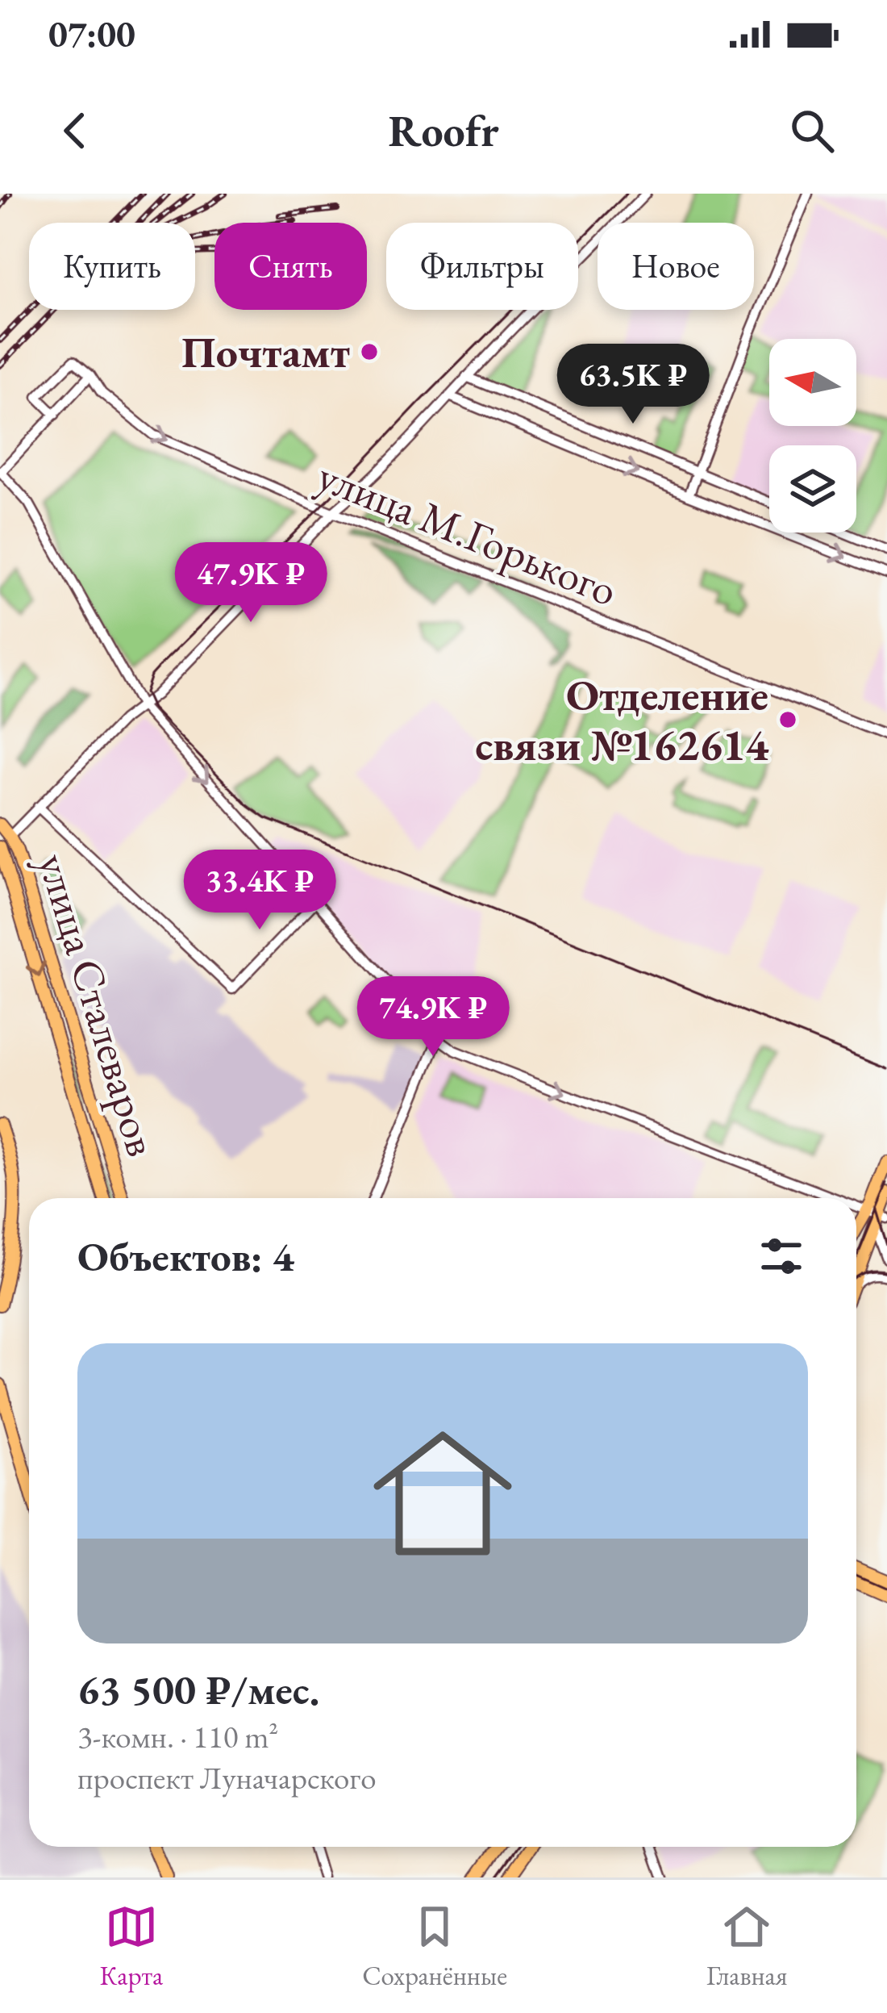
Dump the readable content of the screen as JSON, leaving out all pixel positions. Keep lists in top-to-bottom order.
{
  "streets": {
    "main road": ["улица Сталеваров"],
    "street": ["улица М.Горького"]
  },
  "places": ["Почтамт", "Отделение связи №162614"],
  "north": "left",
  "page": {
    "status": "07:00",
    "header": "Roofr",
    "chip": [
      "Купить",
      "Снять",
      "Фильтры",
      "Новое"
    ],
    "price": [
      "63.5K ₽",
      "47.9K ₽",
      "33.4K ₽",
      "74.9K ₽"
    ],
    "heading": "Объектов: 4",
    "list": [
      {
        "name": "63 500 ₽/мес.",
        "note": "3-комн. · 110 m² · проспект Луначарского"
      }
    ],
    "tabs": ["Карта", "Сохранённые", "Главная"]
  }
}
